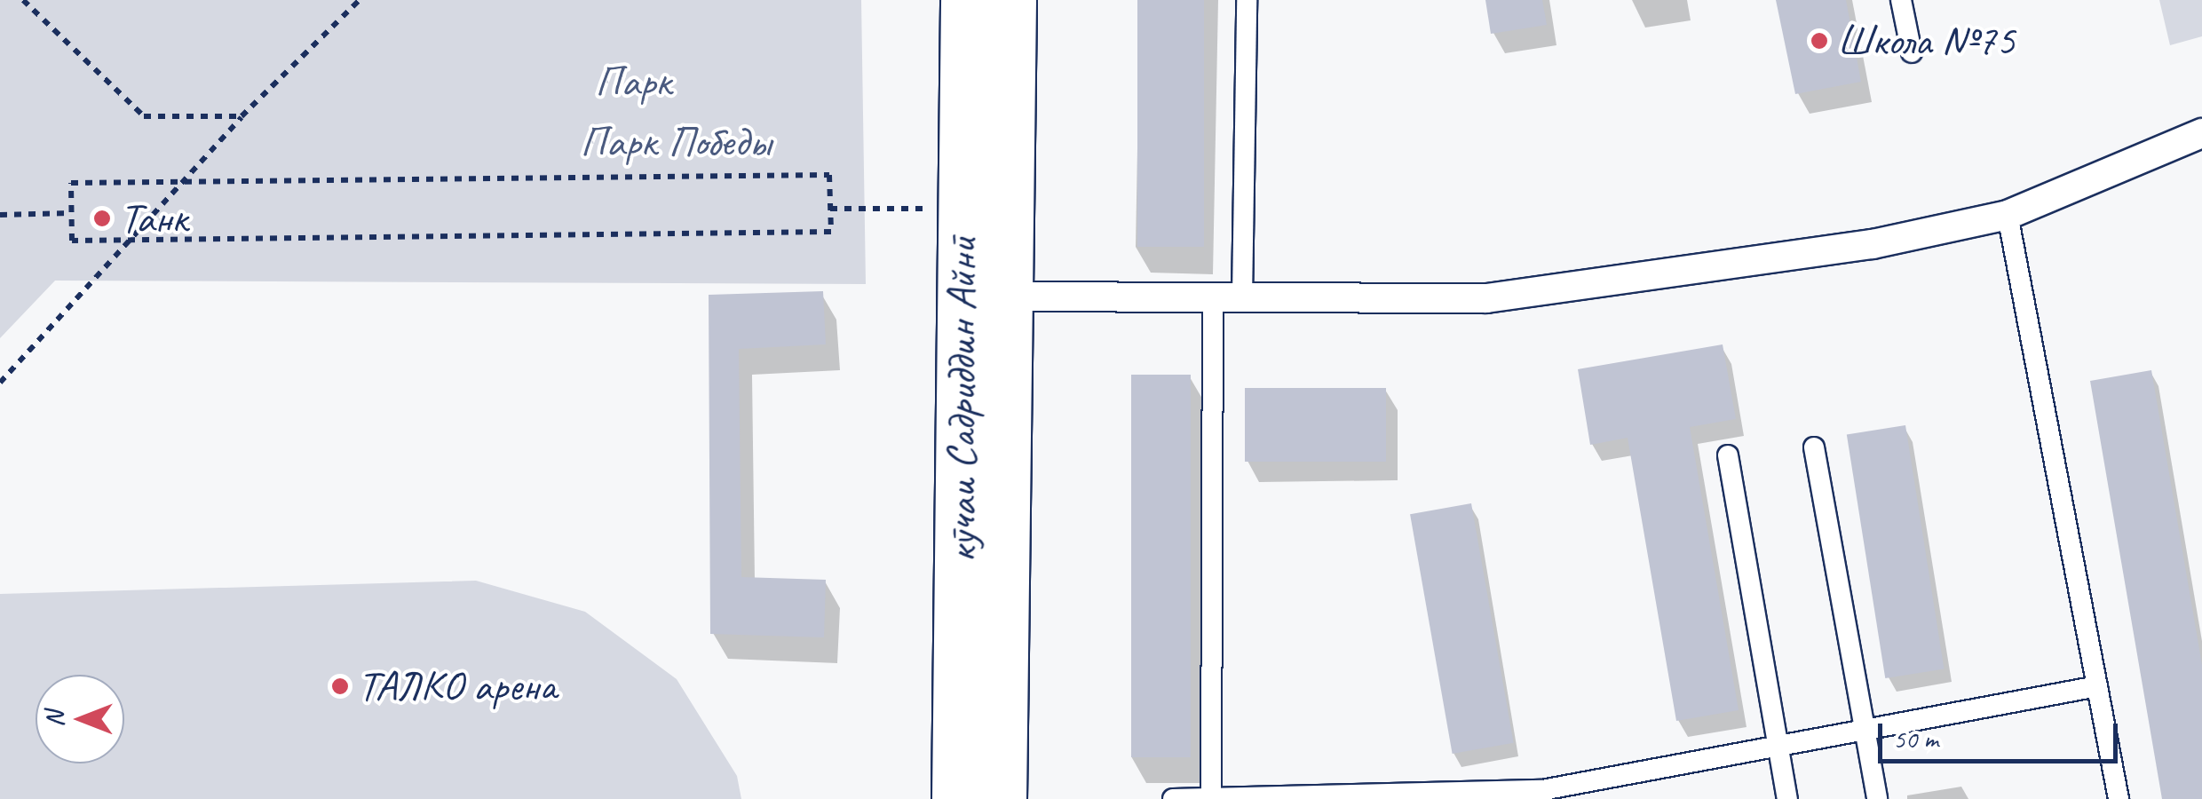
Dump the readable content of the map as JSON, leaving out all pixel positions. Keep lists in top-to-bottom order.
{
  "streets": {
    "street": ["кӯчаи Садриддин Айнӣ"]
  },
  "parks": ["Парк", "Парк Победы"],
  "places": ["Школа №75", "Танк", "ТАЛКО арена"],
  "scale_bar": "50 m",
  "north": "left"
}
